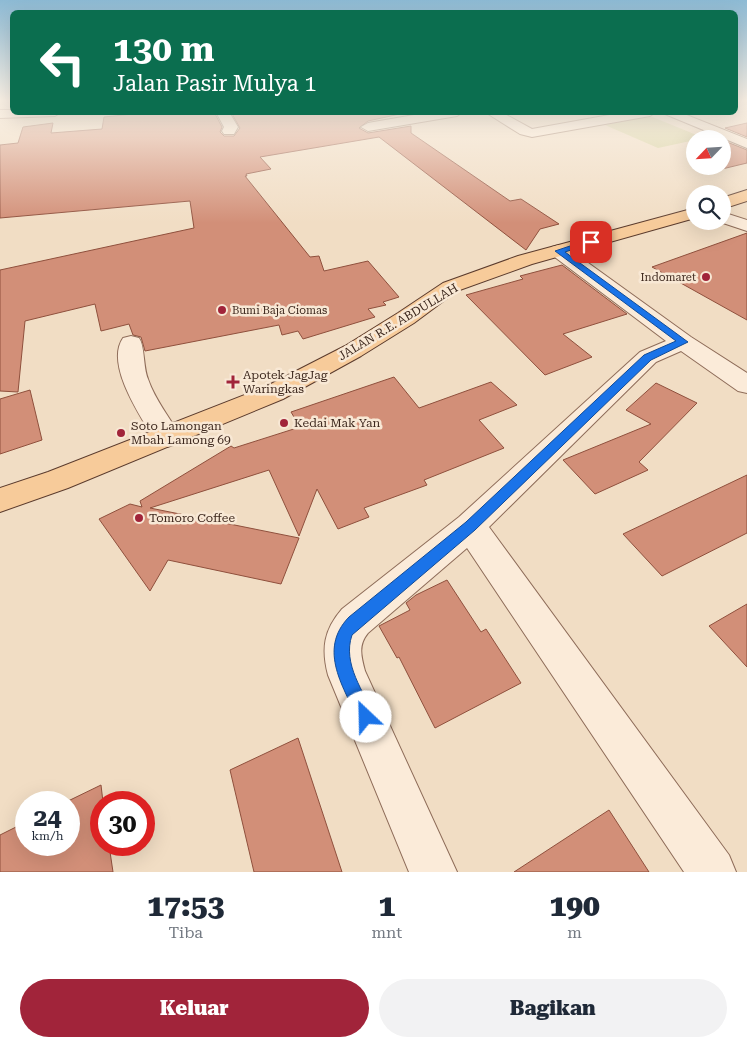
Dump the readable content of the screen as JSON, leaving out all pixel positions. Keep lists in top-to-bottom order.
{
  "streets": {
    "main road": ["JALAN R.E. ABDULLAH"]
  },
  "places": {
    "other": [
      "Indomaret",
      "Bumi Baja Ciomas",
      "Kedai Mak Yan",
      "Soto Lamongan Mbah Lamong 69",
      "Tomoro Coffee"
    ],
    "health": ["Apotek JagJag Waringkas"]
  },
  "north": "bottom left",
  "page": {
    "turn": ["130 m", "Jalan Pasir Mulya 1"],
    "speed": "24 km/h",
    "limit": "30",
    "eta": [
      "17:53",
      "Tiba",
      "1",
      "mnt",
      "190",
      "m"
    ],
    "buttons": ["Keluar", "Bagikan"]
  }
}
